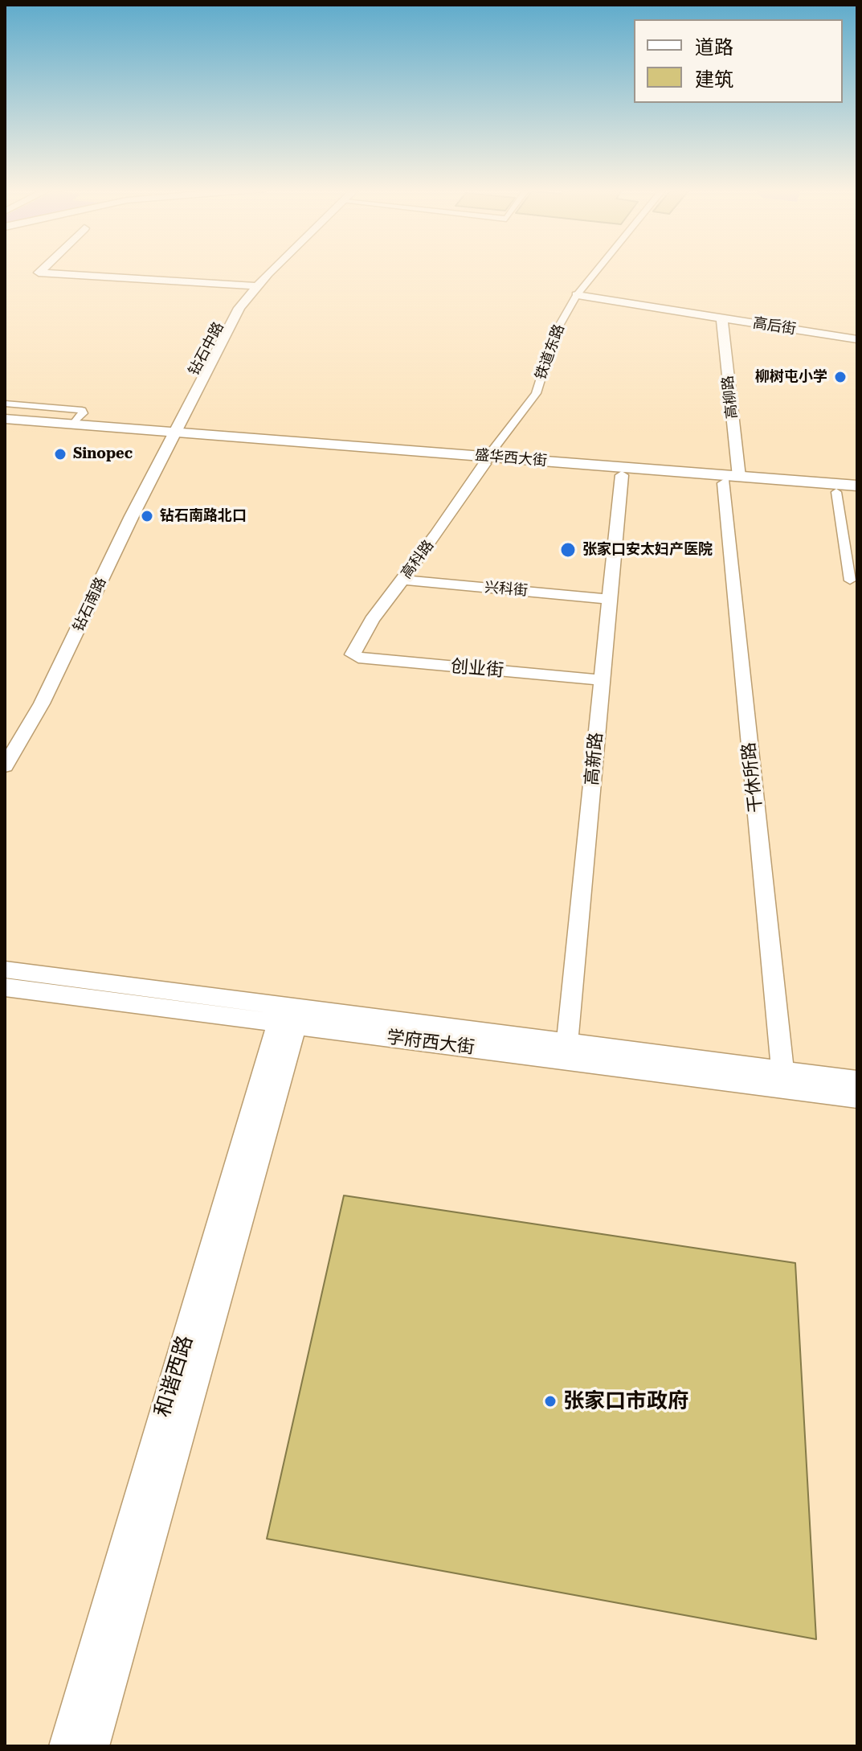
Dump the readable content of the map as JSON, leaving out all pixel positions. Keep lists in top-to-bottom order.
{
  "streets": {
    "main road": ["盛华西大街"],
    "street": [
      "高后街",
      "钻石中路",
      "铁道东路",
      "高柳路",
      "高科路",
      "兴科街",
      "钻石南路",
      "创业街",
      "高新路",
      "干休所路",
      "学府西大街",
      "和谐西路"
    ]
  },
  "crossings": [
    ["高后街", "铁道东路"],
    ["高后街", "高柳路"],
    ["钻石中路", "盛华西大街"],
    ["钻石中路", "钻石南路"],
    ["铁道东路", "盛华西大街"],
    ["铁道东路", "高科路"],
    ["高柳路", "盛华西大街"],
    ["高柳路", "干休所路"],
    ["盛华西大街", "高科路"],
    ["盛华西大街", "钻石南路"],
    ["盛华西大街", "高新路"],
    ["盛华西大街", "干休所路"],
    ["高科路", "兴科街"],
    ["高科路", "创业街"],
    ["兴科街", "高新路"],
    ["创业街", "高新路"],
    ["高新路", "学府西大街"],
    ["干休所路", "学府西大街"],
    ["学府西大街", "和谐西路"]
  ],
  "places": [
    "柳树屯小学",
    "Sinopec",
    "钻石南路北口",
    "张家口安太妇产医院",
    "张家口市政府"
  ],
  "legend": ["道路", "建筑"]
}
